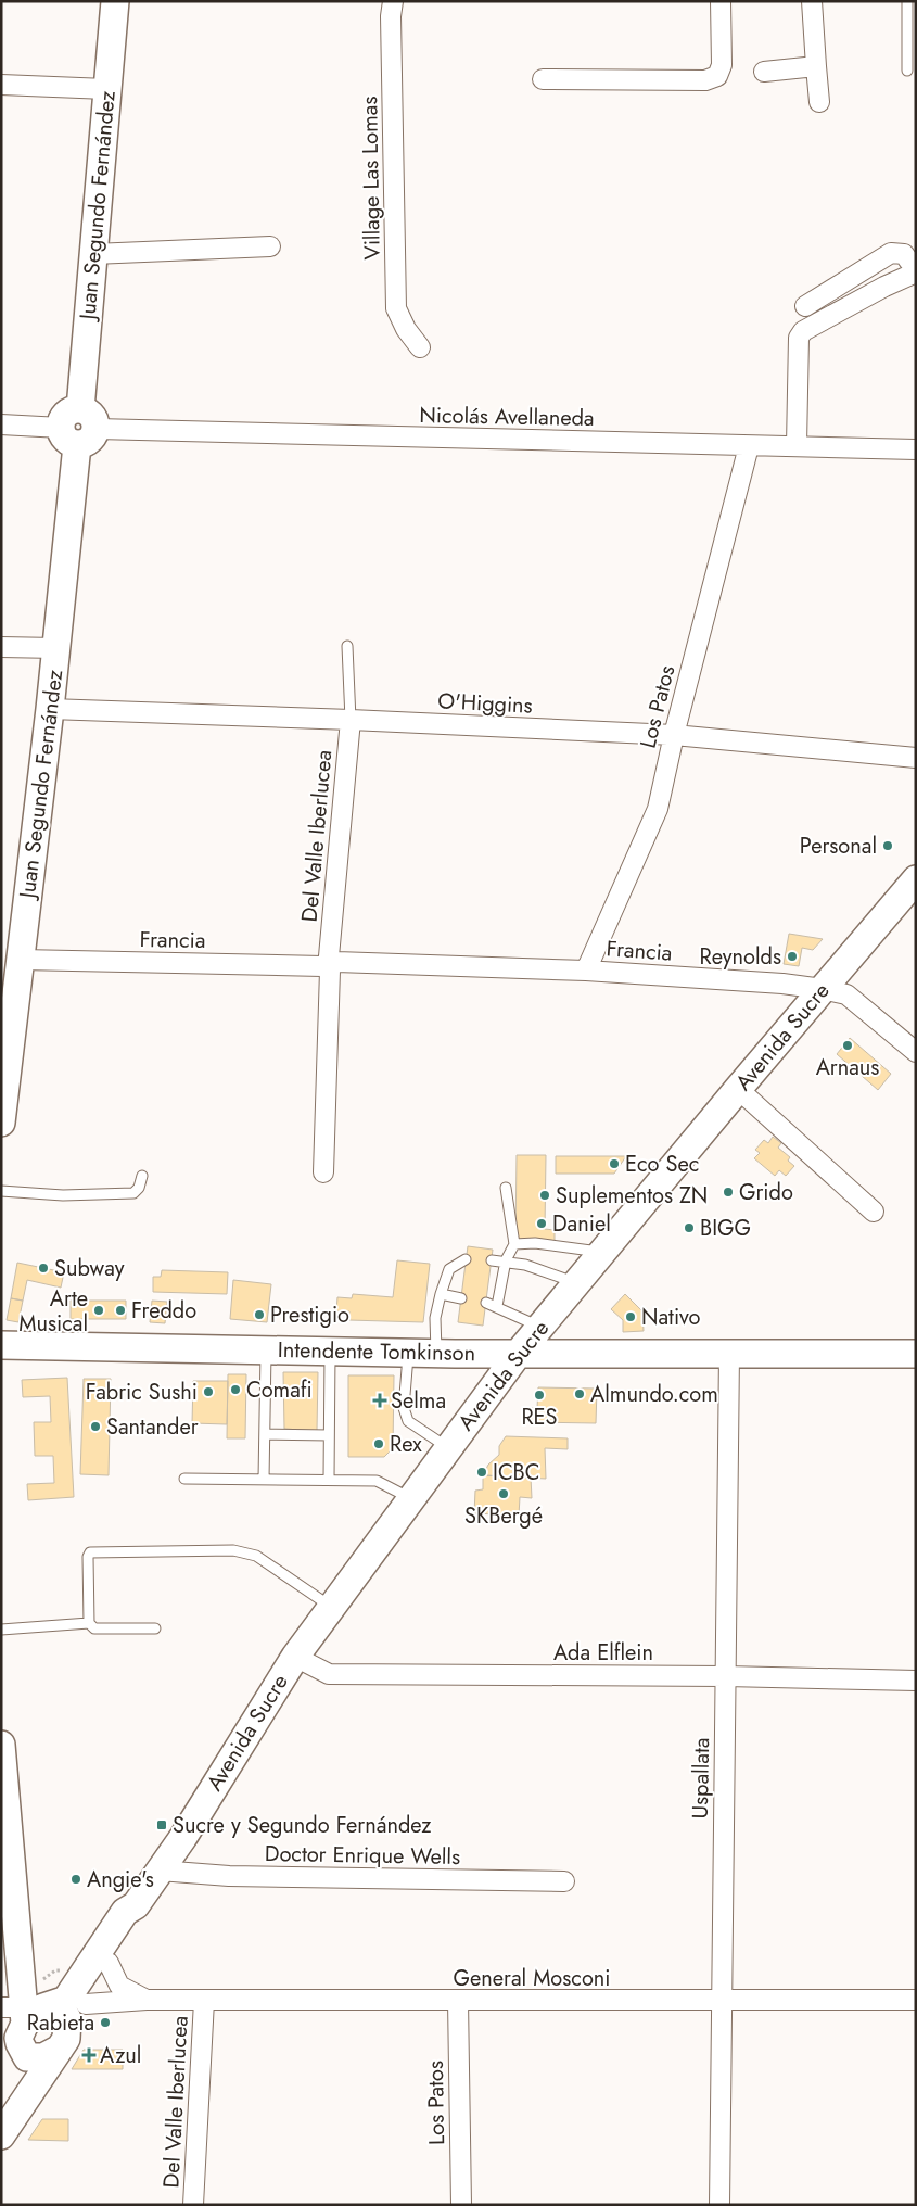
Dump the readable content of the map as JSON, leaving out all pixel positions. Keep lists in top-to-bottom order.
{
  "streets": {
    "main road": ["Juan Segundo Fernández", "Avenida Sucre", "Intendente Tomkinson"],
    "street": [
      "Village Las Lomas",
      "Nicolás Avellaneda",
      "O'Higgins",
      "Los Patos",
      "Del Valle Iberlucea",
      "Francia",
      "Ada Elflein",
      "Uspallata",
      "Doctor Enrique Wells",
      "General Mosconi"
    ]
  },
  "crossings": [
    ["Juan Segundo Fernández", "Nicolás Avellaneda"],
    ["Juan Segundo Fernández", "O'Higgins"],
    ["Juan Segundo Fernández", "Francia"],
    ["Nicolás Avellaneda", "Los Patos"],
    ["O'Higgins", "Los Patos"],
    ["O'Higgins", "Del Valle Iberlucea"],
    ["Los Patos", "Francia"],
    ["Los Patos", "General Mosconi"],
    ["Del Valle Iberlucea", "Francia"],
    ["Del Valle Iberlucea", "General Mosconi"],
    ["Francia", "Avenida Sucre"],
    ["Avenida Sucre", "Intendente Tomkinson"],
    ["Avenida Sucre", "Ada Elflein"],
    ["Avenida Sucre", "Doctor Enrique Wells"],
    ["Avenida Sucre", "General Mosconi"],
    ["Intendente Tomkinson", "Uspallata"],
    ["Ada Elflein", "Uspallata"],
    ["Uspallata", "General Mosconi"]
  ],
  "places": {
    "other": [
      "Personal",
      "Reynolds",
      "Arnaus",
      "Eco Sec",
      "Grido",
      "Suplementos ZN",
      "Daniel",
      "BIGG",
      "Subway",
      "Arte Musical",
      "Freddo",
      "Prestigio",
      "Nativo",
      "Comafi",
      "Fabric Sushi",
      "Almundo.com",
      "RES",
      "Santander",
      "Rex",
      "ICBC",
      "SKBergé",
      "Angie's",
      "Rabieta"
    ],
    "health": ["Selma", "Azul"],
    "transit": ["Sucre y Segundo Fernández"]
  }
}
